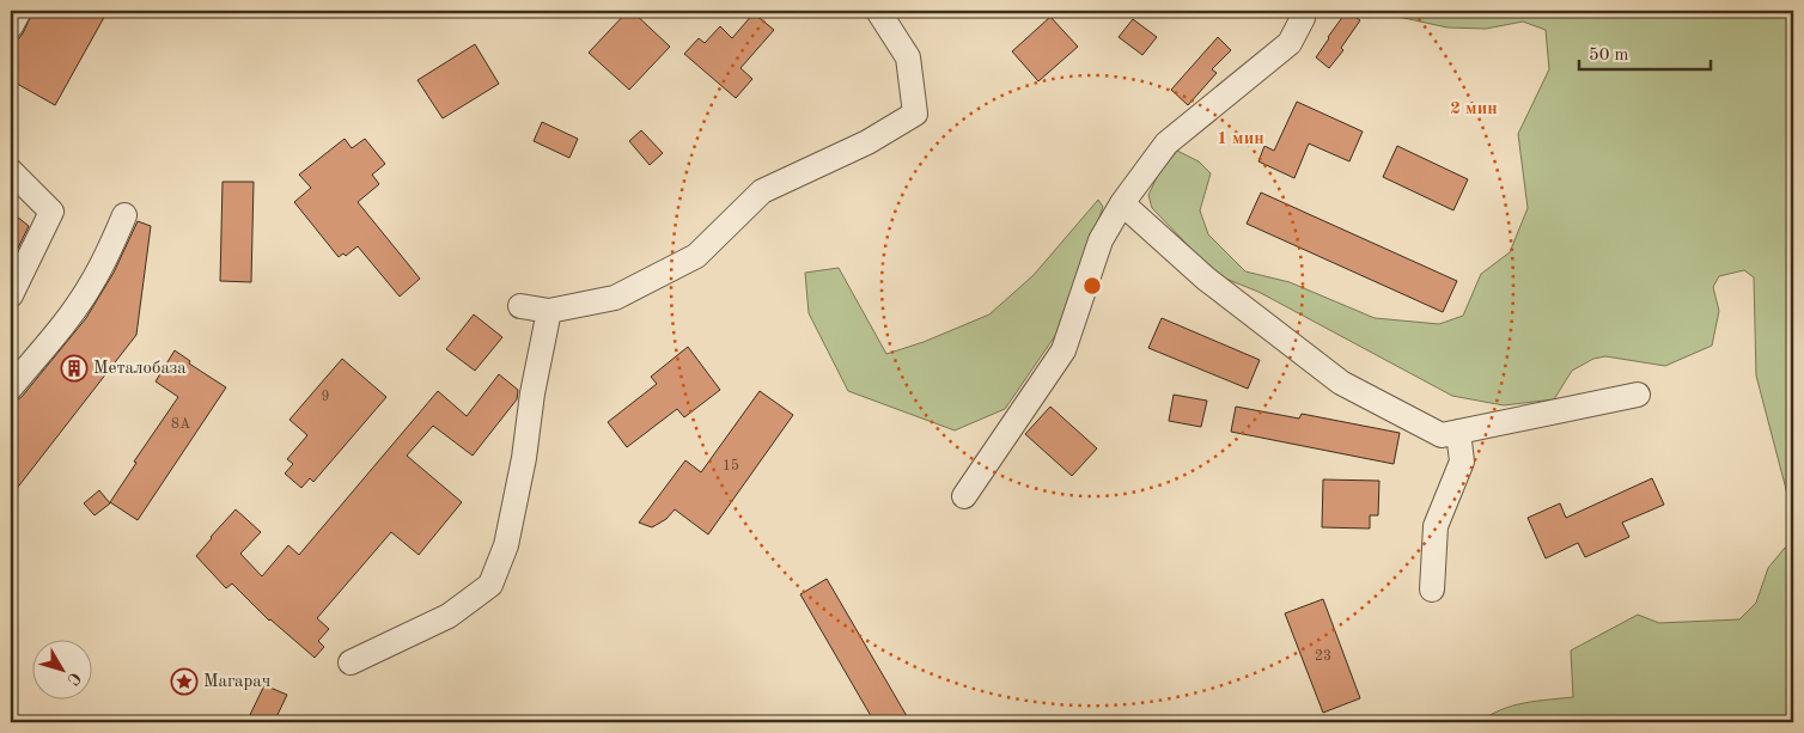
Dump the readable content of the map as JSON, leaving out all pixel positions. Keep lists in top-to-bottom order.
{
  "places": {
    "building": ["Металобаза"],
    "place": ["Магарач"]
  },
  "house_numbers": [
    "9",
    "8А",
    "15",
    "23"
  ],
  "scale_bar": "50 m",
  "north": "bottom right",
  "rings": ["2 мин", "1 мин"]
}
